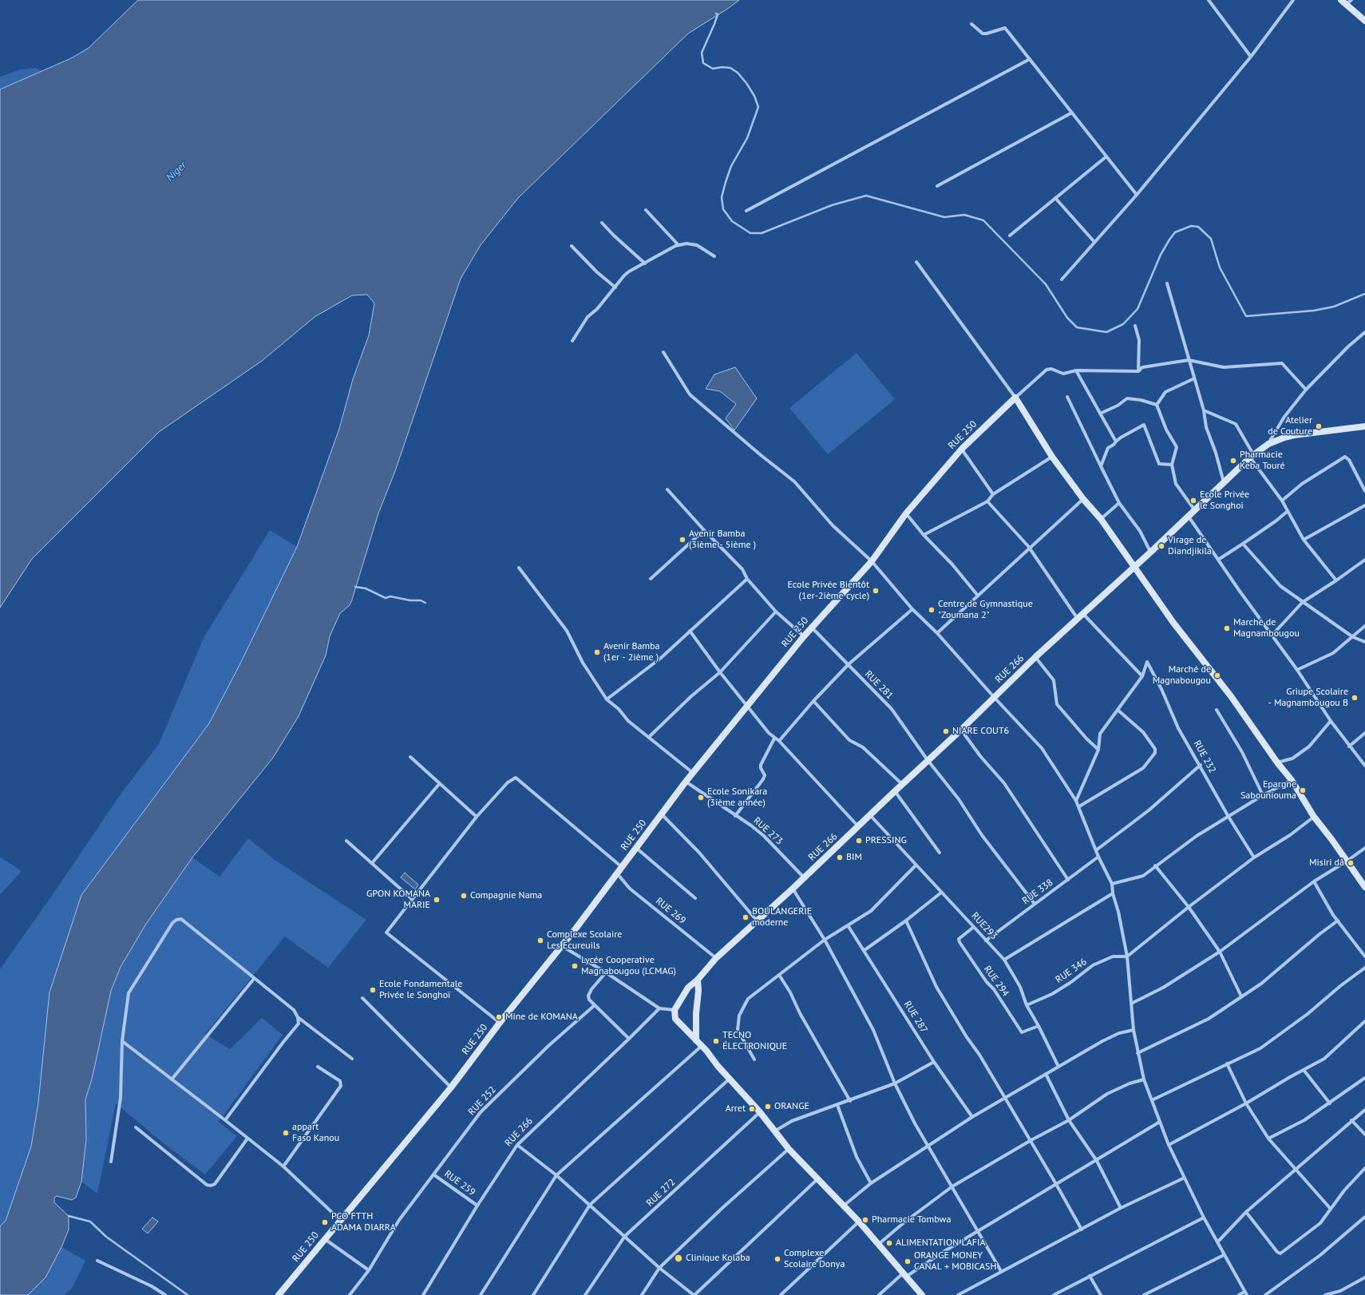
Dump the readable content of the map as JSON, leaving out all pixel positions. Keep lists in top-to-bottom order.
{
  "streets": {
    "street": [
      "RUE 250",
      "RUE 266",
      "RUE 281",
      "RUE 232",
      "RUE 273",
      "RUE 338",
      "RUE 269",
      "RUE293",
      "RUE 346",
      "RUE 294",
      "RUE 287",
      "RUE 252",
      "RUE 259",
      "RUE 272"
    ]
  },
  "crossings": [
    ["RUE 250", "RUE 281"],
    ["RUE 250", "RUE 273"],
    ["RUE 250", "RUE 269"],
    ["RUE 266", "RUE 281"],
    ["RUE 266", "RUE 273"],
    ["RUE 266", "RUE 269"],
    ["RUE 266", "RUE293"],
    ["RUE 266", "RUE 259"],
    ["RUE 281", "RUE 338"],
    ["RUE 338", "RUE293"],
    ["RUE293", "RUE 346"],
    ["RUE293", "RUE 294"],
    ["RUE 252", "RUE 259"]
  ],
  "water": ["Niger"],
  "places": [
    "Atelier de Couture",
    "Pharmacie Keba Touré",
    "Ecole Privée le Songhoi",
    "Avenir Bamba (3ième - 5ième )",
    "Virage de Diandjikila",
    "Ecole Privée Bientôt (1er-2ième cycle)",
    "Centre de Gymnastique \"Zoumana 2\"",
    "Marché de Magnambougou",
    "Avenir Bamba (1er - 2ième )",
    "Marché de Magnabougou",
    "Griupe Scolaire - Magnambougou B",
    "NIARE COUT6",
    "Epargne Sabouniouma",
    "Ecole Sonikara (3ième année)",
    "PRESSING",
    "BIM",
    "Misiri dâ",
    "Compagnie Nama",
    "GPON KOMANA MARIE",
    "BOULANGERIE moderne",
    "Complexe Scolaire Les Ecureuils",
    "Lycée Cooperative Magnabougou (LCMAG)",
    "Ecole Fondamentale Privée le Songhoï",
    "Mine de KOMANA",
    "TECNO ÉLECTRONIQUE",
    "ORANGE",
    "Arret",
    "appart Faso Kanou",
    "Pharmacie Tombwa",
    "PCO FTTH ADAMA DIARRA",
    "ALIMENTATION LAFIA",
    "Clinique Kolaba",
    "Complexe Scolaire Donya",
    "ORANGE MONEY CANAL + MOBICASH"
  ]
}
